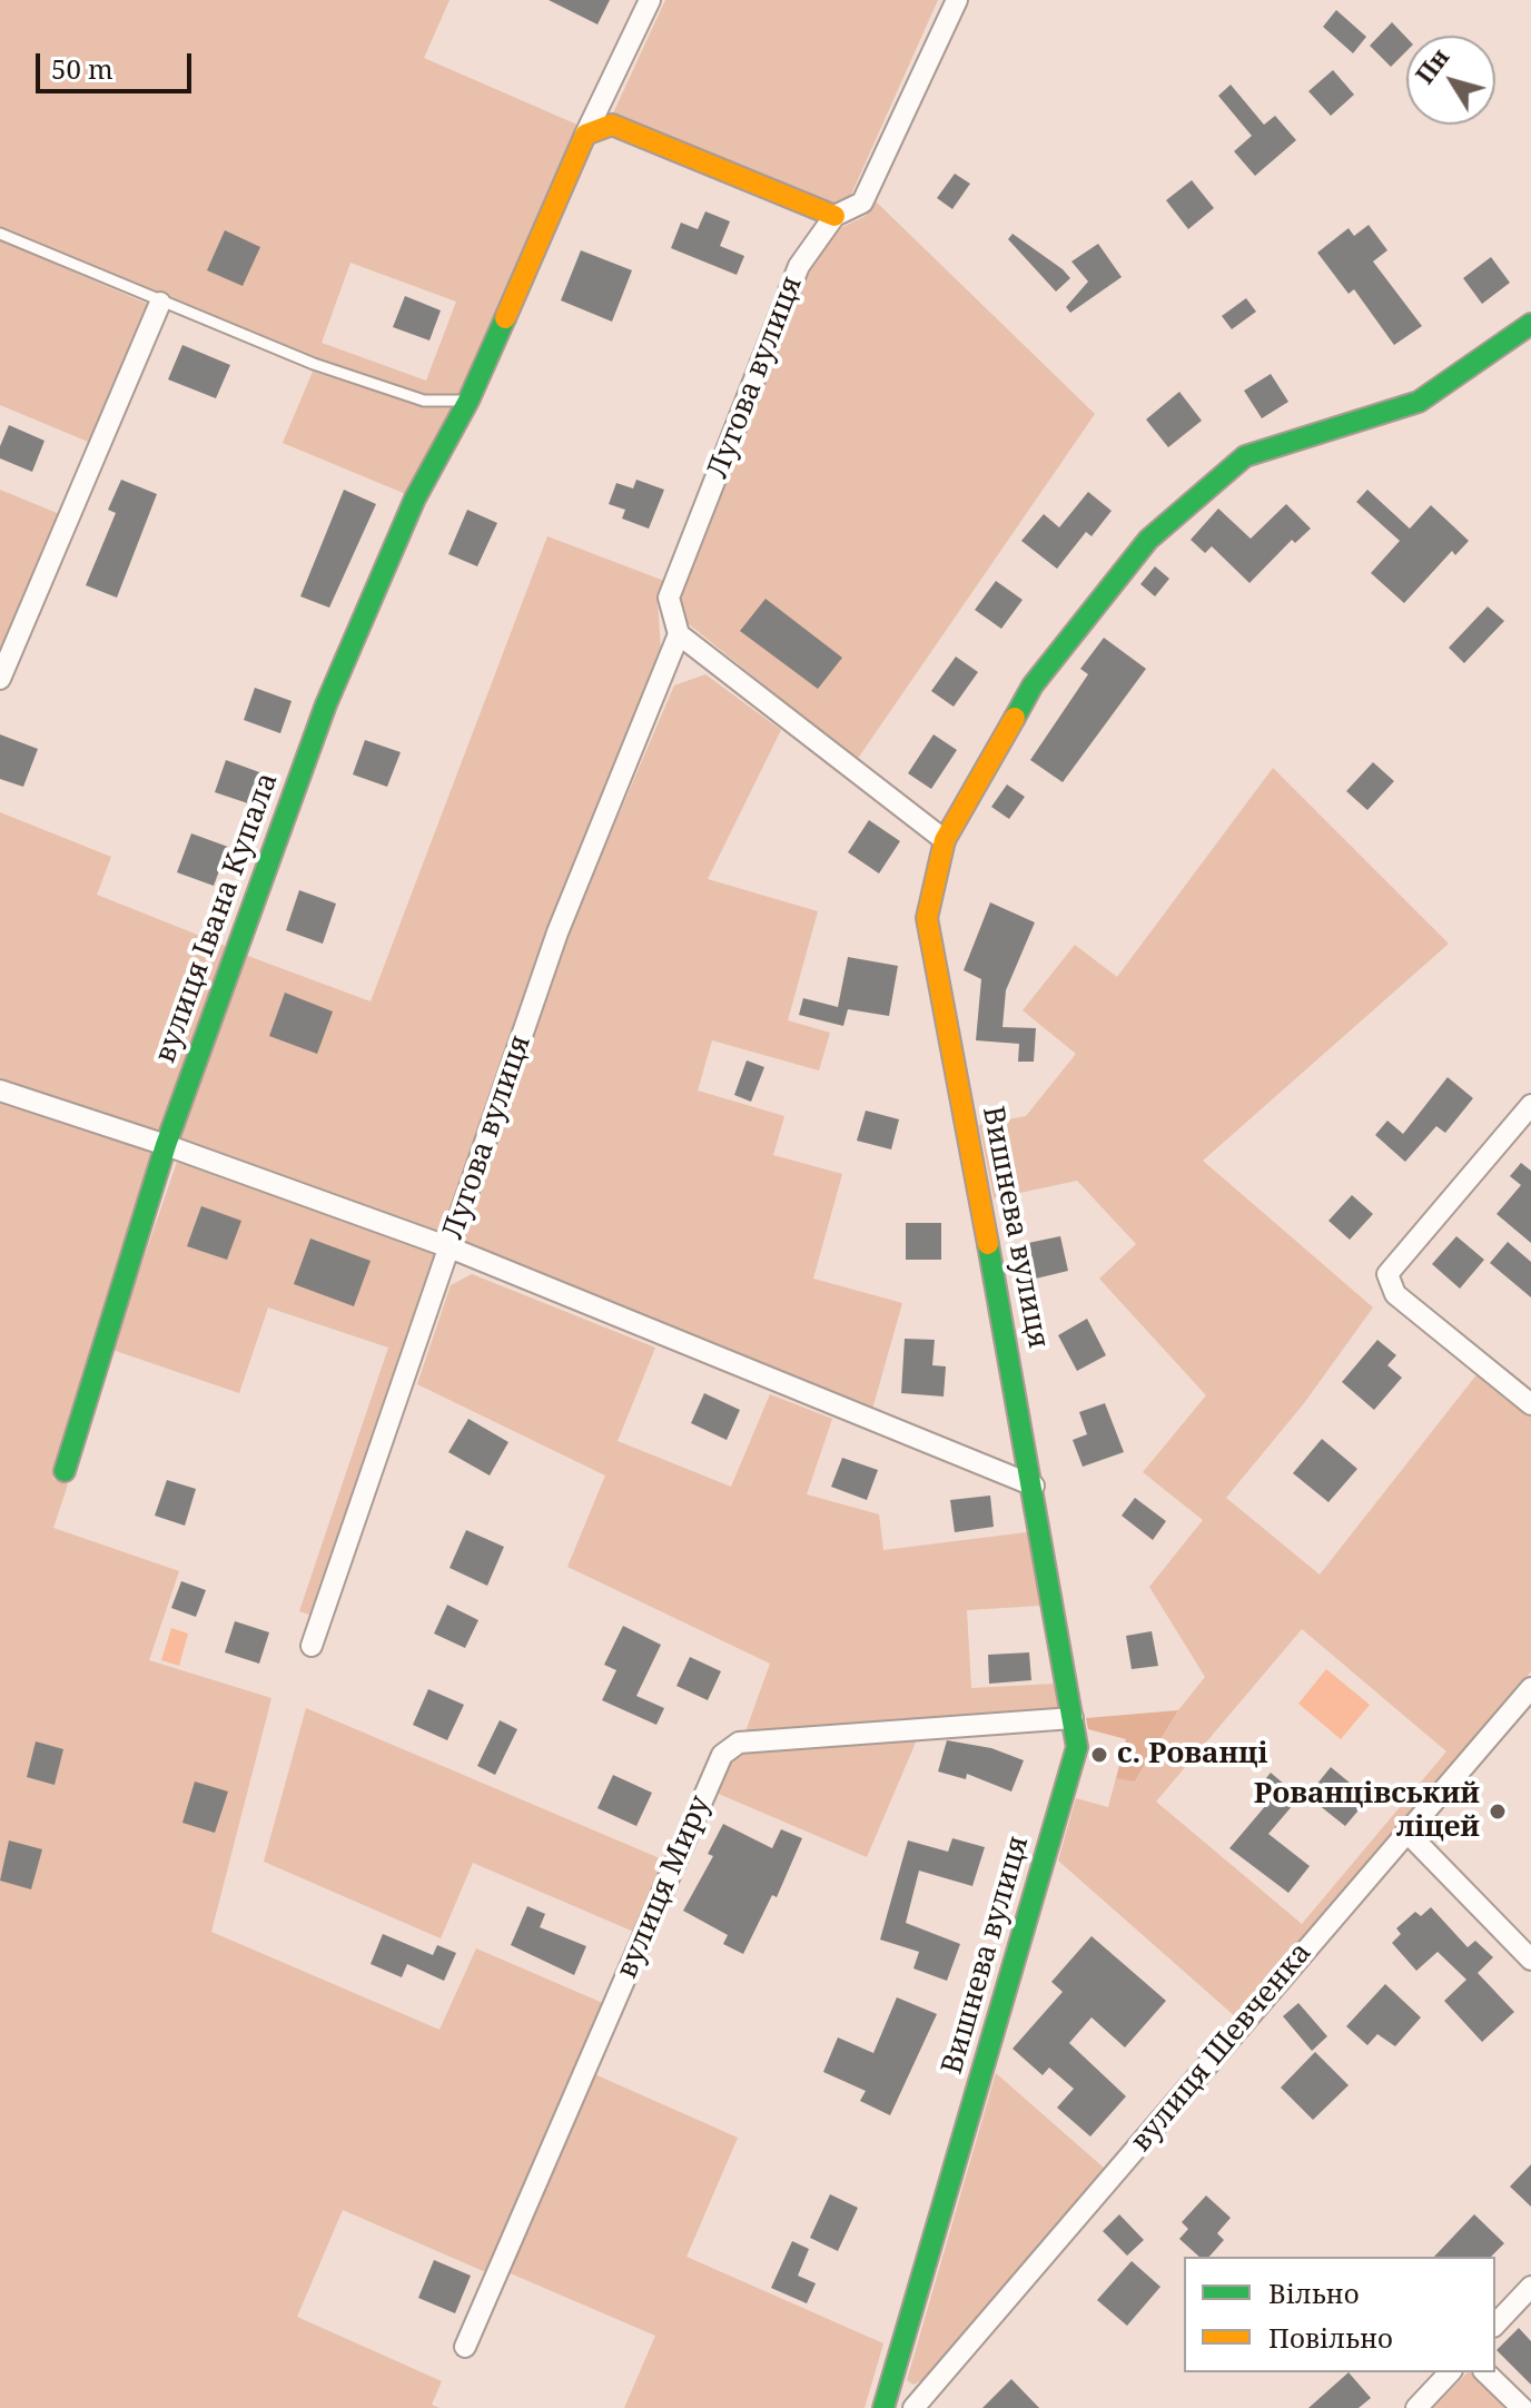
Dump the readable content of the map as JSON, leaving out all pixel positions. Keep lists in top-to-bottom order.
{
  "streets": {
    "street": [
      "Лугова вулиця",
      "вулиця Івана Купала",
      "Вишнева вулиця",
      "вулиця Миру",
      "вулиця Шевченка"
    ]
  },
  "crossings": [
    ["Вишнева вулиця", "вулиця Миру"]
  ],
  "places": ["с. Рованці", "Рованцівський ліцей"],
  "legend": ["Вільно", "Повільно"],
  "scale_bar": "50 m",
  "north": "top left"
}
